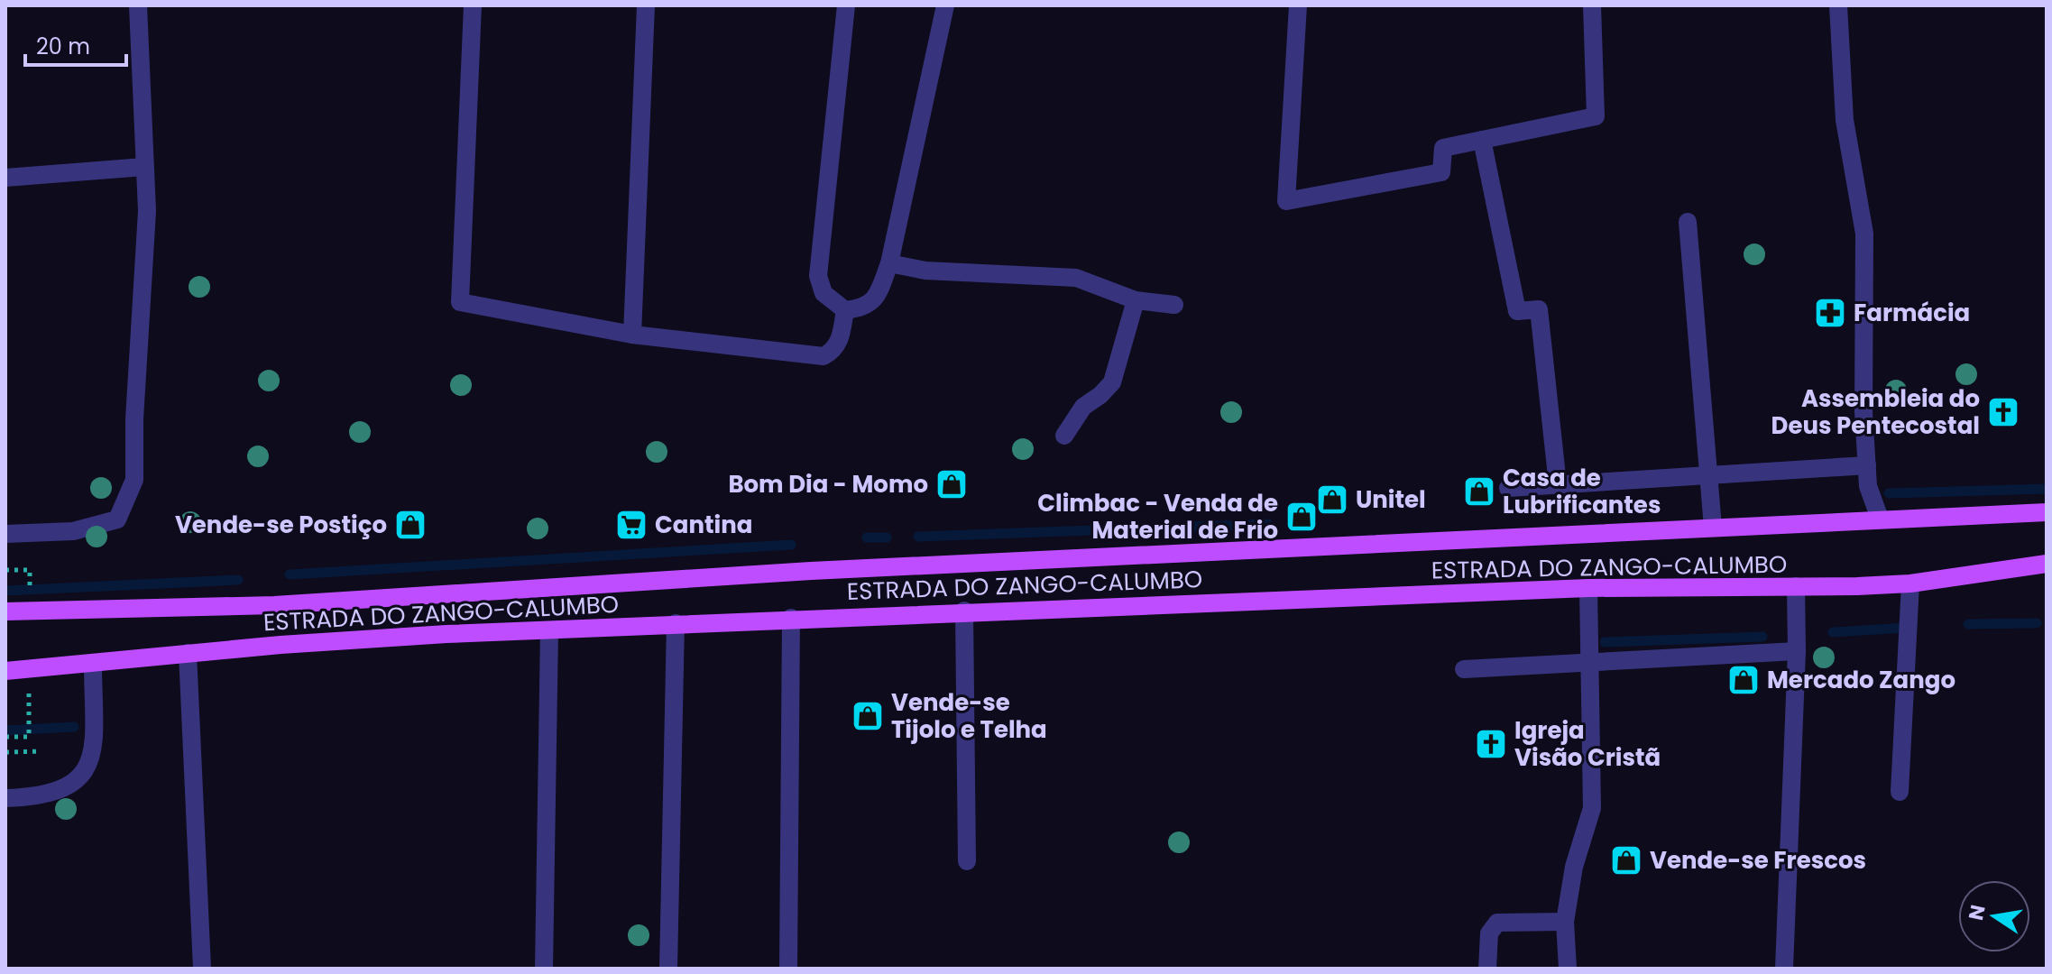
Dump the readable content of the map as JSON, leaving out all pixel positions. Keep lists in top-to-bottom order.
{
  "streets": {
    "main road": ["ESTRADA DO ZANGO-CALUMBO"]
  },
  "places": {
    "pharmacy": ["Farmácia"],
    "church": ["Assembleia do Deus Pentecostal", "Igreja Visão Cristã"],
    "shop": [
      "Bom Dia - Momo",
      "Casa de Lubrificantes",
      "Unitel",
      "Climbac - Venda de Material de Frio",
      "Vende-se Postiço",
      "Mercado Zango",
      "Vende-se Tijolo e Telha",
      "Vende-se Frescos"
    ],
    "supermarket": ["Cantina"]
  },
  "scale_bar": "20 m",
  "north": "left"
}
